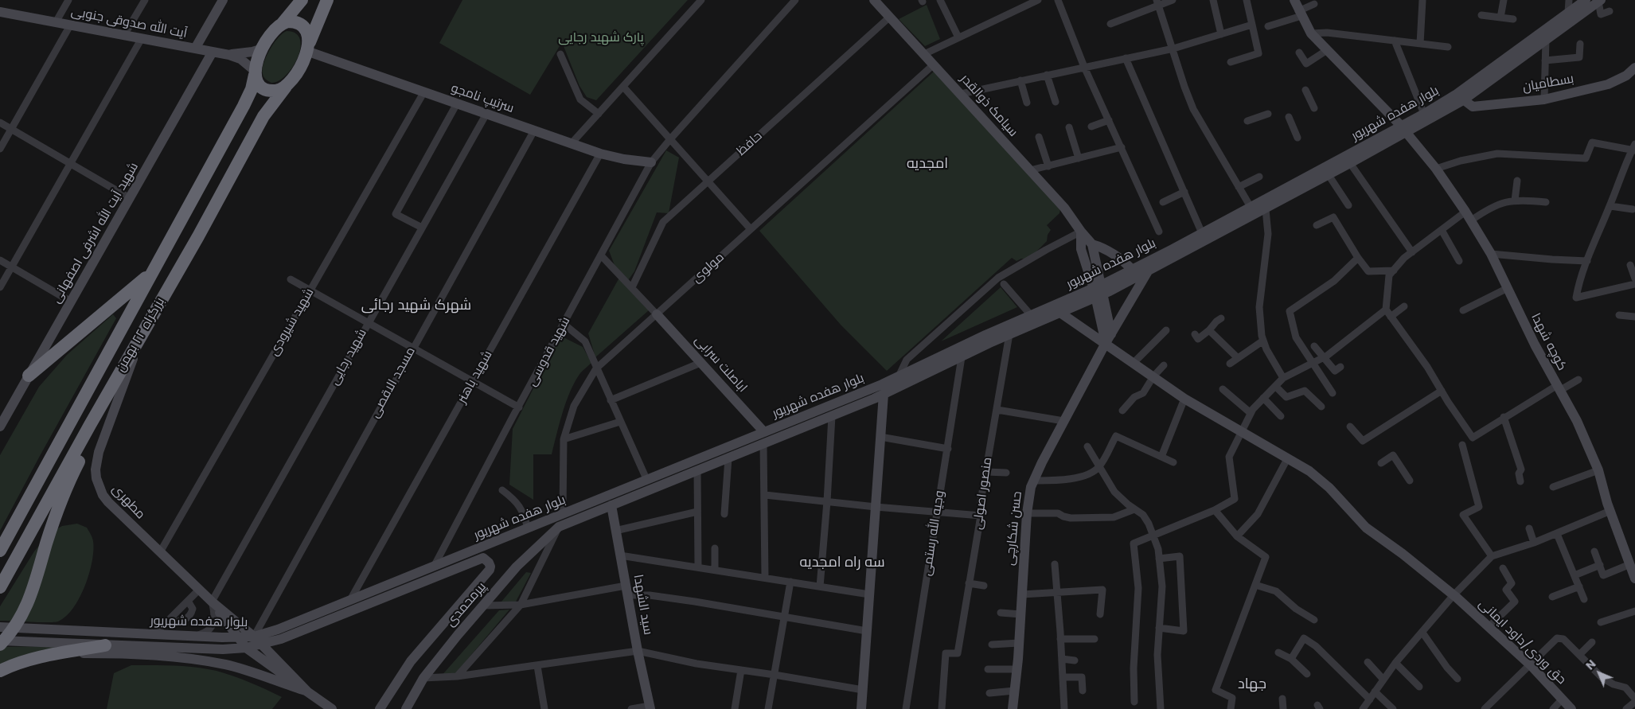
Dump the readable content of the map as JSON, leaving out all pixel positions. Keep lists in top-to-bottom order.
{
  "streets": {
    "highway": ["بزرگراه ۲۲ بهمن"],
    "main road": [
      "آیت الله صدوقی جنوبی",
      "بسطامیان",
      "سرتیپ نامجو",
      "سیامک ذوالقدر",
      "بلوار هفده شهریور",
      "شهید آیت الله اشرفی اصفهانی",
      "کوچه شهدا",
      "اباصلت سرابی",
      "مطهری",
      "حسن شکارچی",
      "پیرمحمدی",
      "سید الشهدا",
      "حق وردی/داود ایمانی"
    ],
    "street": [
      "حافظ",
      "مولوی",
      "شهید شیرودی",
      "شهید قدوسی",
      "شهید رجایی",
      "شهید باهنر",
      "مسجد الاقصی",
      "منصور اصولی",
      "وجیه الله رستمی"
    ]
  },
  "crossings": [
    ["آیت الله صدوقی جنوبی", "شهید آیت الله اشرفی اصفهانی"],
    ["بسطامیان", "بلوار هفده شهریور"],
    ["سرتیپ نامجو", "شهید شیرودی"],
    ["سرتیپ نامجو", "بزرگراه ۲۲ بهمن"],
    ["سرتیپ نامجو", "شهید قدوسی"],
    ["سرتیپ نامجو", "شهید رجایی"],
    ["سرتیپ نامجو", "شهید باهنر"],
    ["سرتیپ نامجو", "مسجد الاقصی"],
    ["سیامک ذوالقدر", "بلوار هفده شهریور"],
    ["سیامک ذوالقدر", "حافظ"],
    ["سیامک ذوالقدر", "مولوی"],
    ["بلوار هفده شهریور", "مولوی"],
    ["بلوار هفده شهریور", "کوچه شهدا"],
    ["بلوار هفده شهریور", "شهید قدوسی"],
    ["بلوار هفده شهریور", "اباصلت سرابی"],
    ["بلوار هفده شهریور", "شهید باهنر"],
    ["بلوار هفده شهریور", "مسجد الاقصی"],
    ["بلوار هفده شهریور", "منصور اصولی"],
    ["بلوار هفده شهریور", "حسن شکارچی"],
    ["بلوار هفده شهریور", "وجیه الله رستمی"],
    ["بلوار هفده شهریور", "پیرمحمدی"],
    ["بلوار هفده شهریور", "سید الشهدا"],
    ["بلوار هفده شهریور", "حق وردی/داود ایمانی"],
    ["مولوی", "اباصلت سرابی"],
    ["شهید شیرودی", "مطهری"],
    ["شهید رجایی", "مطهری"],
    ["حسن شکارچی", "حق وردی/داود ایمانی"]
  ],
  "districts": [
    "امجدیه",
    "شهرک شهید رجائی",
    "سه راه امجدیه",
    "جهاد"
  ],
  "parks": ["پارک شهید رجایی"],
  "north": "top left"
}
